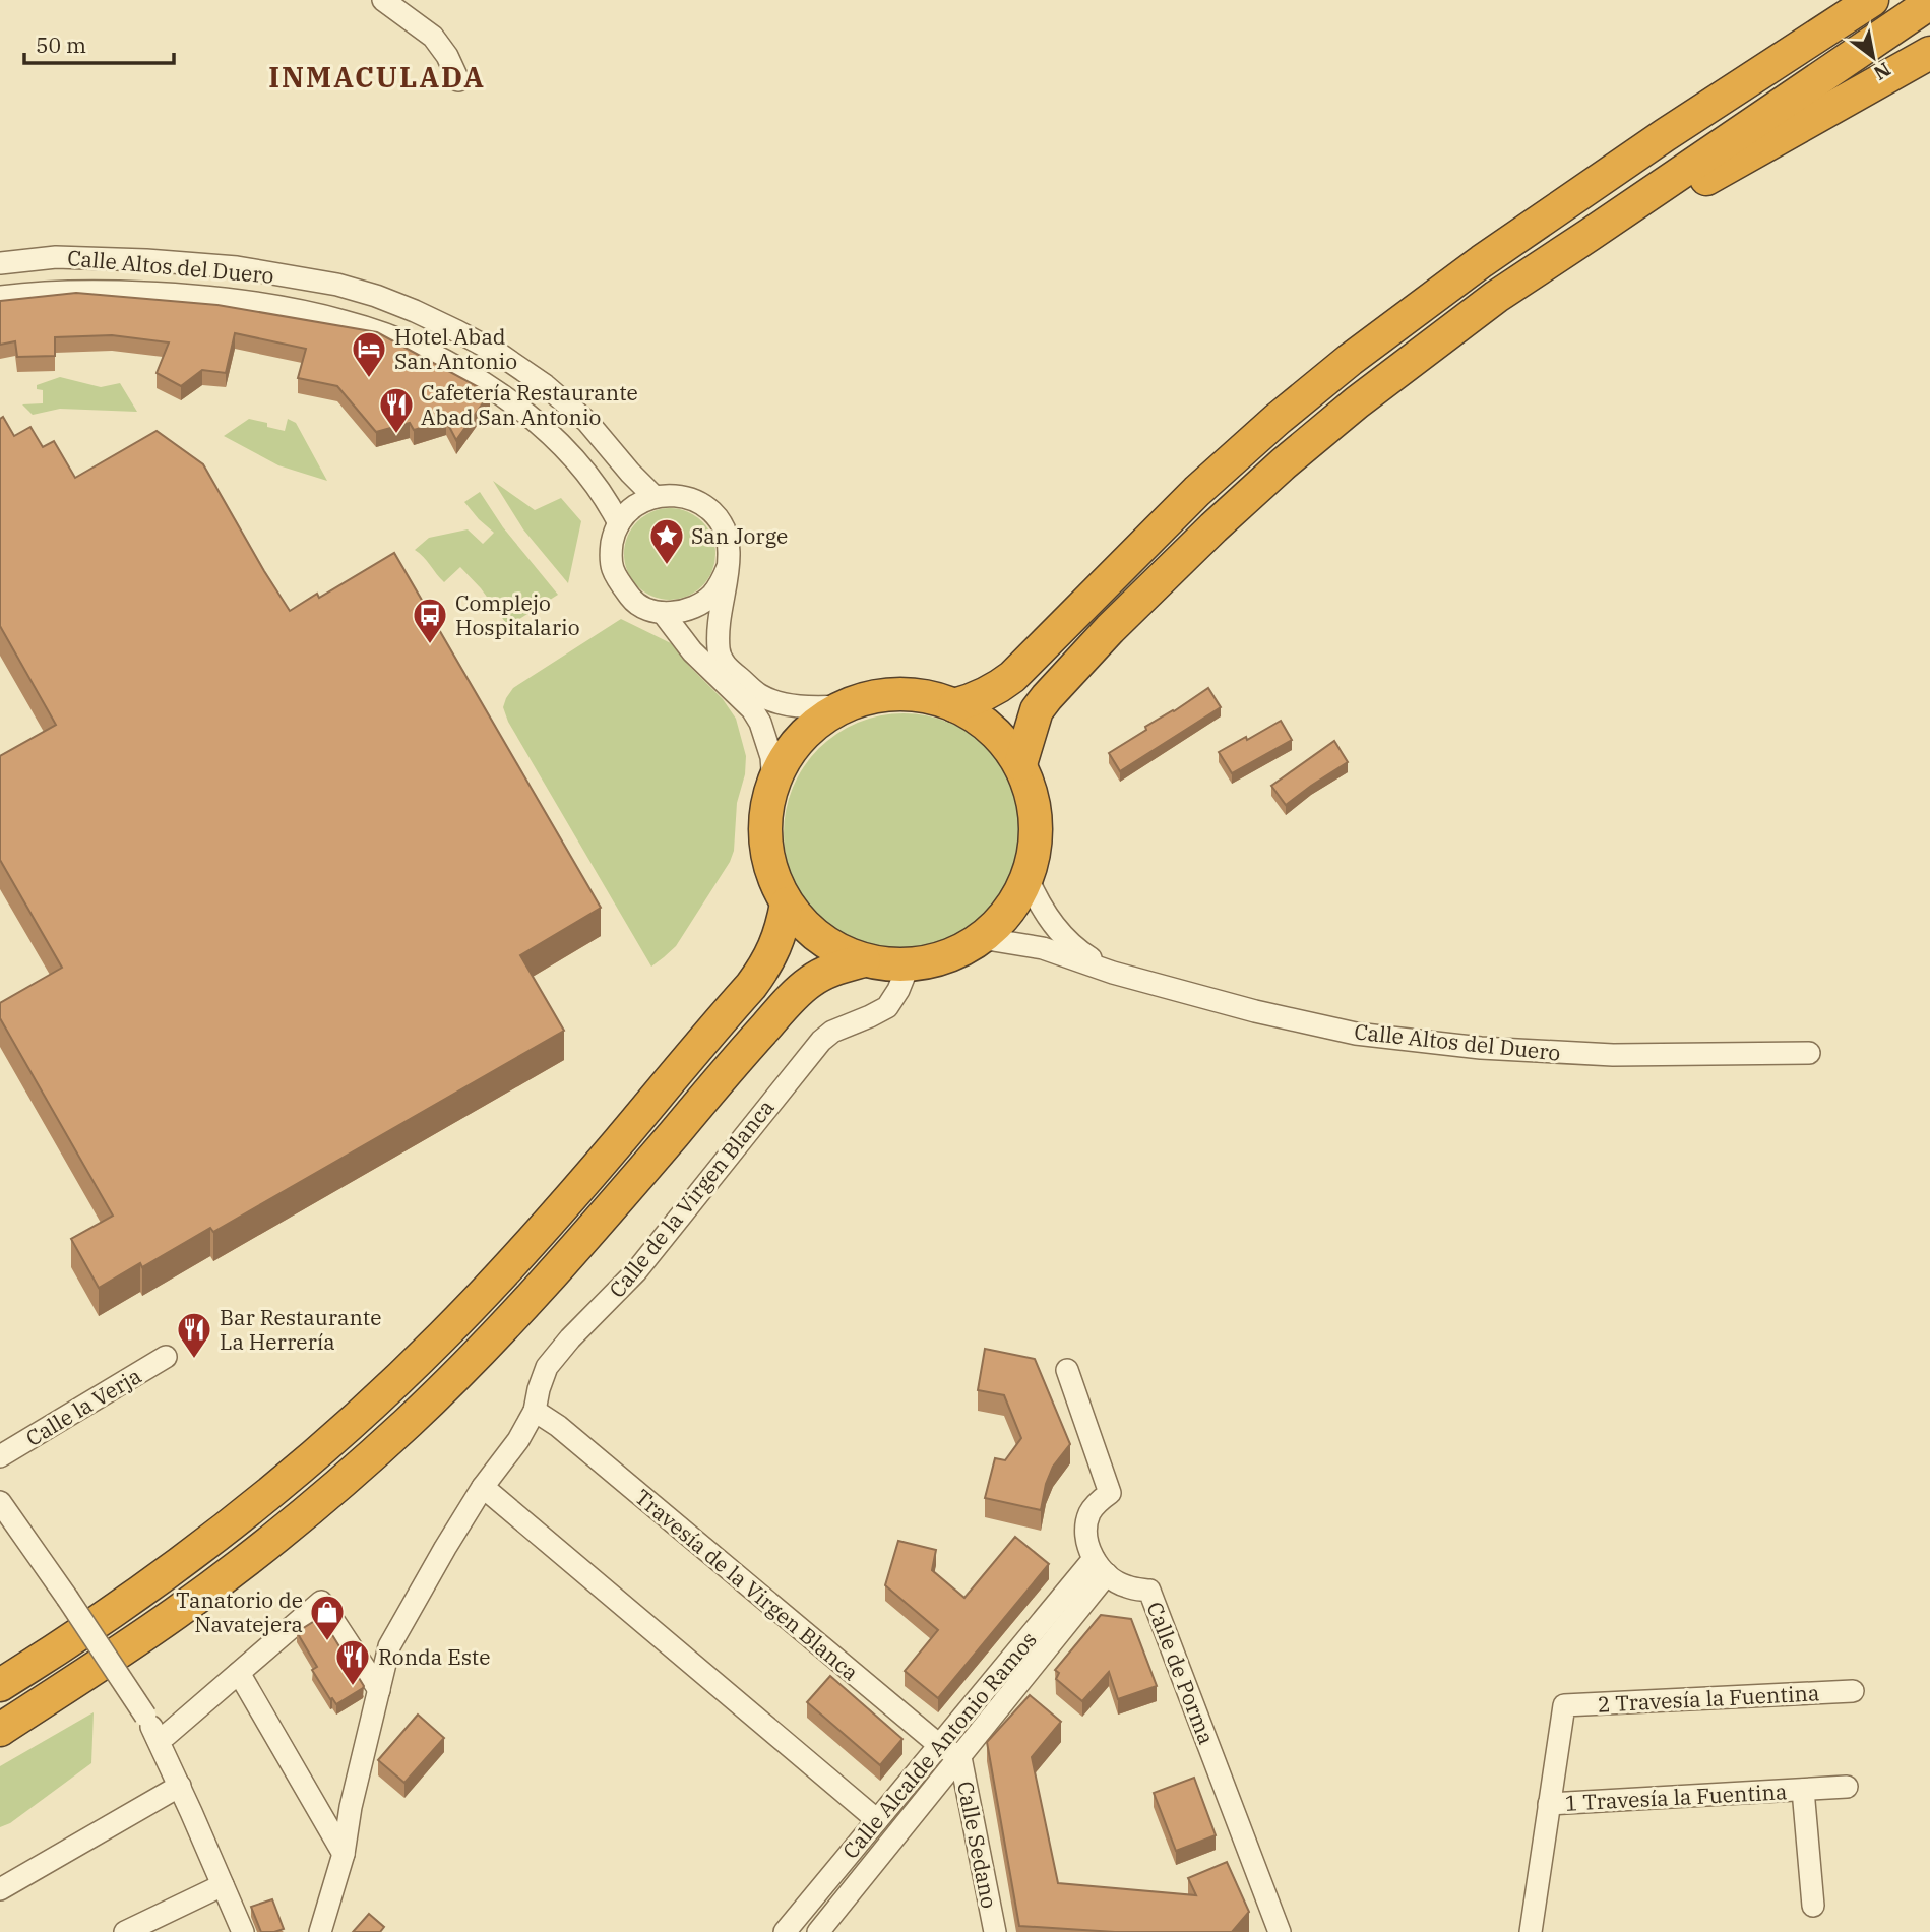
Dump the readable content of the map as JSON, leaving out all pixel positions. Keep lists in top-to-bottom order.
{
  "streets": {
    "street": [
      "Calle Altos del Duero",
      "Calle de la Virgen Blanca",
      "Calle la Verja",
      "Travesía de la Virgen Blanca",
      "Calle de Porma",
      "2 Travesía la Fuentina",
      "Calle Alcalde Antonio Ramos",
      "1 Travesía la Fuentina",
      "Calle Sedano"
    ]
  },
  "crossings": [
    ["Calle de la Virgen Blanca", "Travesía de la Virgen Blanca"],
    ["Travesía de la Virgen Blanca", "Calle Alcalde Antonio Ramos"],
    ["Travesía de la Virgen Blanca", "Calle Sedano"],
    ["Calle de Porma", "Calle Alcalde Antonio Ramos"],
    ["2 Travesía la Fuentina", "1 Travesía la Fuentina"],
    ["Calle Alcalde Antonio Ramos", "Calle Sedano"]
  ],
  "districts": ["INMACULADA"],
  "places": {
    "hotel": ["Hotel Abad San Antonio"],
    "restaurant": ["Cafetería Restaurante Abad San Antonio", "Bar Restaurante La Herrería", "Ronda Este"],
    "place": ["San Jorge"],
    "bus stop": ["Complejo Hospitalario"],
    "shop": ["Tanatorio de Navatejera"]
  },
  "scale_bar": "50 m",
  "north": "bottom right"
}
